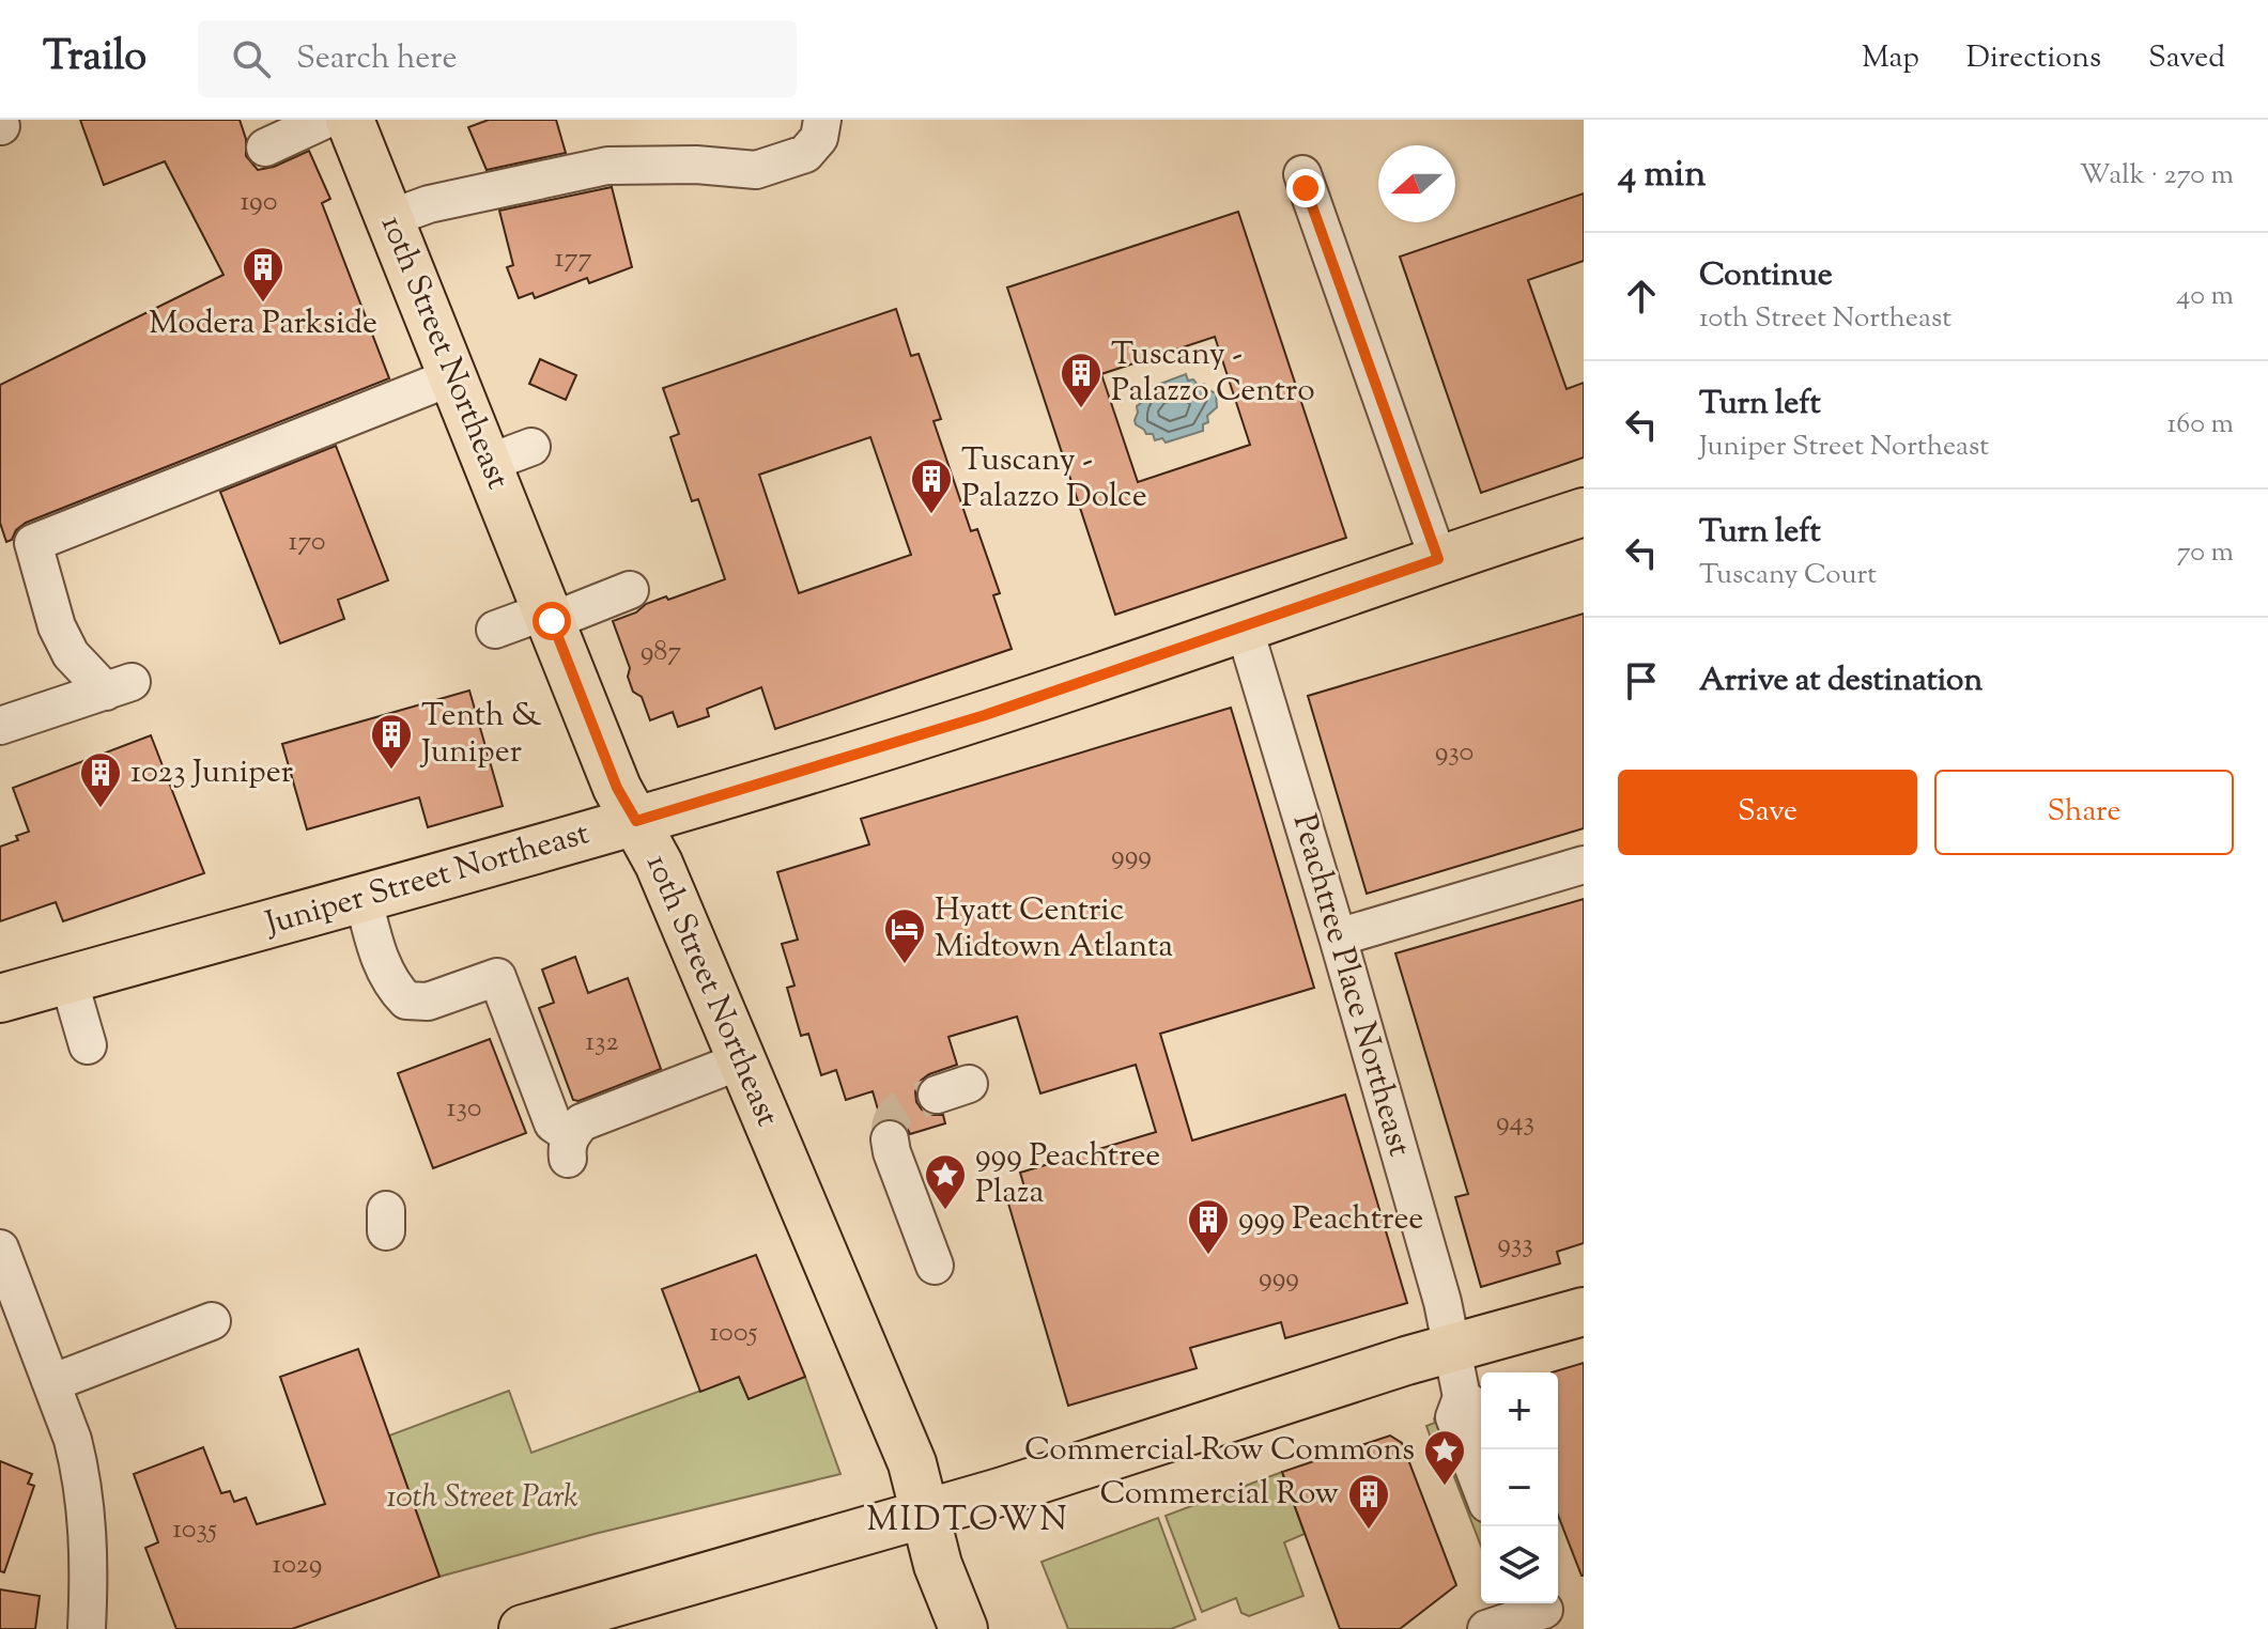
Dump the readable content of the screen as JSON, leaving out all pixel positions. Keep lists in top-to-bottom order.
{
  "streets": {
    "main road": ["10th Street Northeast", "Juniper Street Northeast"],
    "street": ["Peachtree Place Northeast"]
  },
  "crossings": [
    ["10th Street Northeast", "Juniper Street Northeast"],
    ["Juniper Street Northeast", "Peachtree Place Northeast"]
  ],
  "districts": ["MIDTOWN"],
  "parks": ["10th Street Park"],
  "places": {
    "building": [
      "Modera Parkside",
      "Tuscany - Palazzo Centro",
      "Tuscany - Palazzo Dolce",
      "Tenth & Juniper",
      "1023 Juniper",
      "999 Peachtree",
      "Commercial Row"
    ],
    "hotel": ["Hyatt Centric Midtown Atlanta"],
    "place": ["999 Peachtree Plaza", "Commercial Row Commons"]
  },
  "house_numbers": [
    "190",
    "177",
    "170",
    "987",
    "930",
    "999",
    "132",
    "130",
    "943",
    "933",
    "999",
    "1005",
    "1035",
    "1029"
  ],
  "north": "left",
  "page": {
    "header": "Trailo",
    "search": "Search here",
    "nav": ["Map", "Directions", "Saved"],
    "heading": ["4 min", "Walk · 270 m"],
    "list": [
      ["Continue", "10th Street Northeast", "40 m"],
      ["Turn left", "Juniper Street Northeast", "160 m"],
      ["Turn left", "Tuscany Court", "70 m"],
      "Arrive at destination"
    ],
    "buttons": ["Save", "Share"],
    "map_buttons": ["+", "−"]
  }
}
